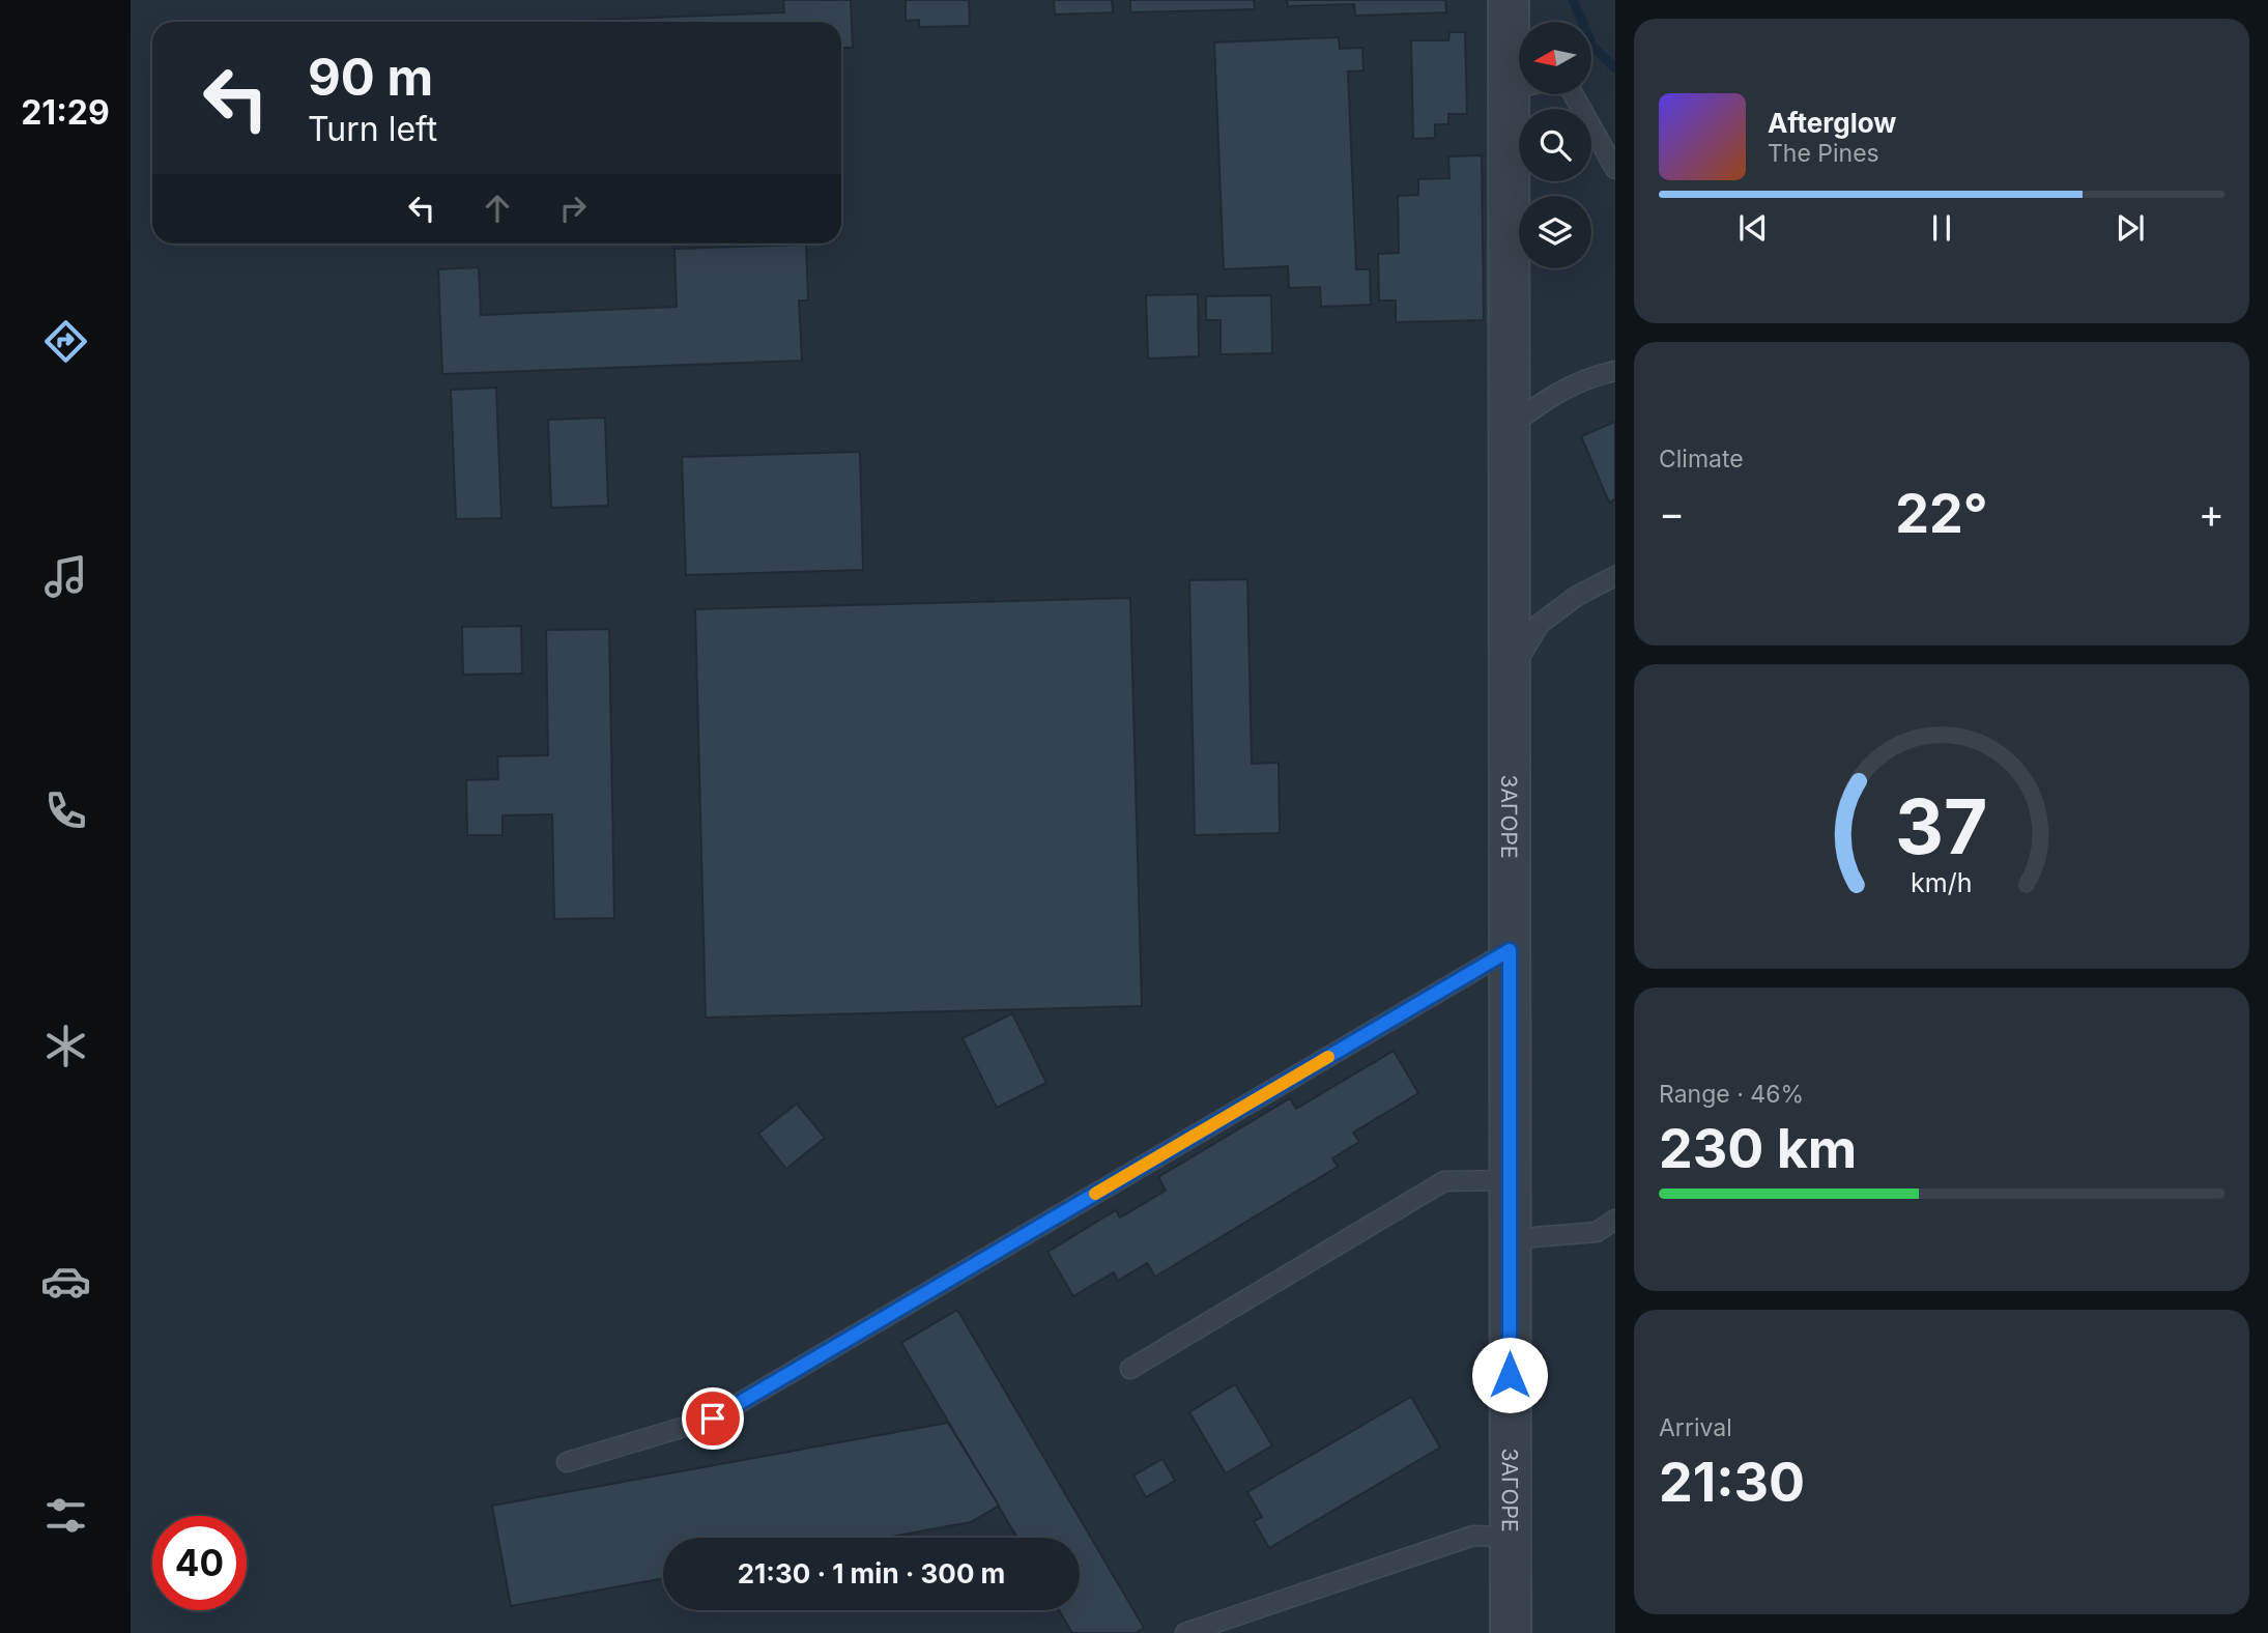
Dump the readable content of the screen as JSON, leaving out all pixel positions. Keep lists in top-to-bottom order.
{
  "streets": {
    "street": ["ЗАГОРЕ"]
  },
  "north": "left",
  "page": {
    "tabs": "21:29",
    "turn": ["90 m", "Turn left"],
    "song": ["Afterglow", "The Pines"],
    "tile": [
      "Climate",
      ["Range · 46%", "230 km"],
      ["Arrival", "21:30"]
    ],
    "heat": ["−", "22°", "+"],
    "limit": "40",
    "trip": "21:30 · 1 min · 300 m",
    "gauge": ["37", "km/h"]
  }
}
